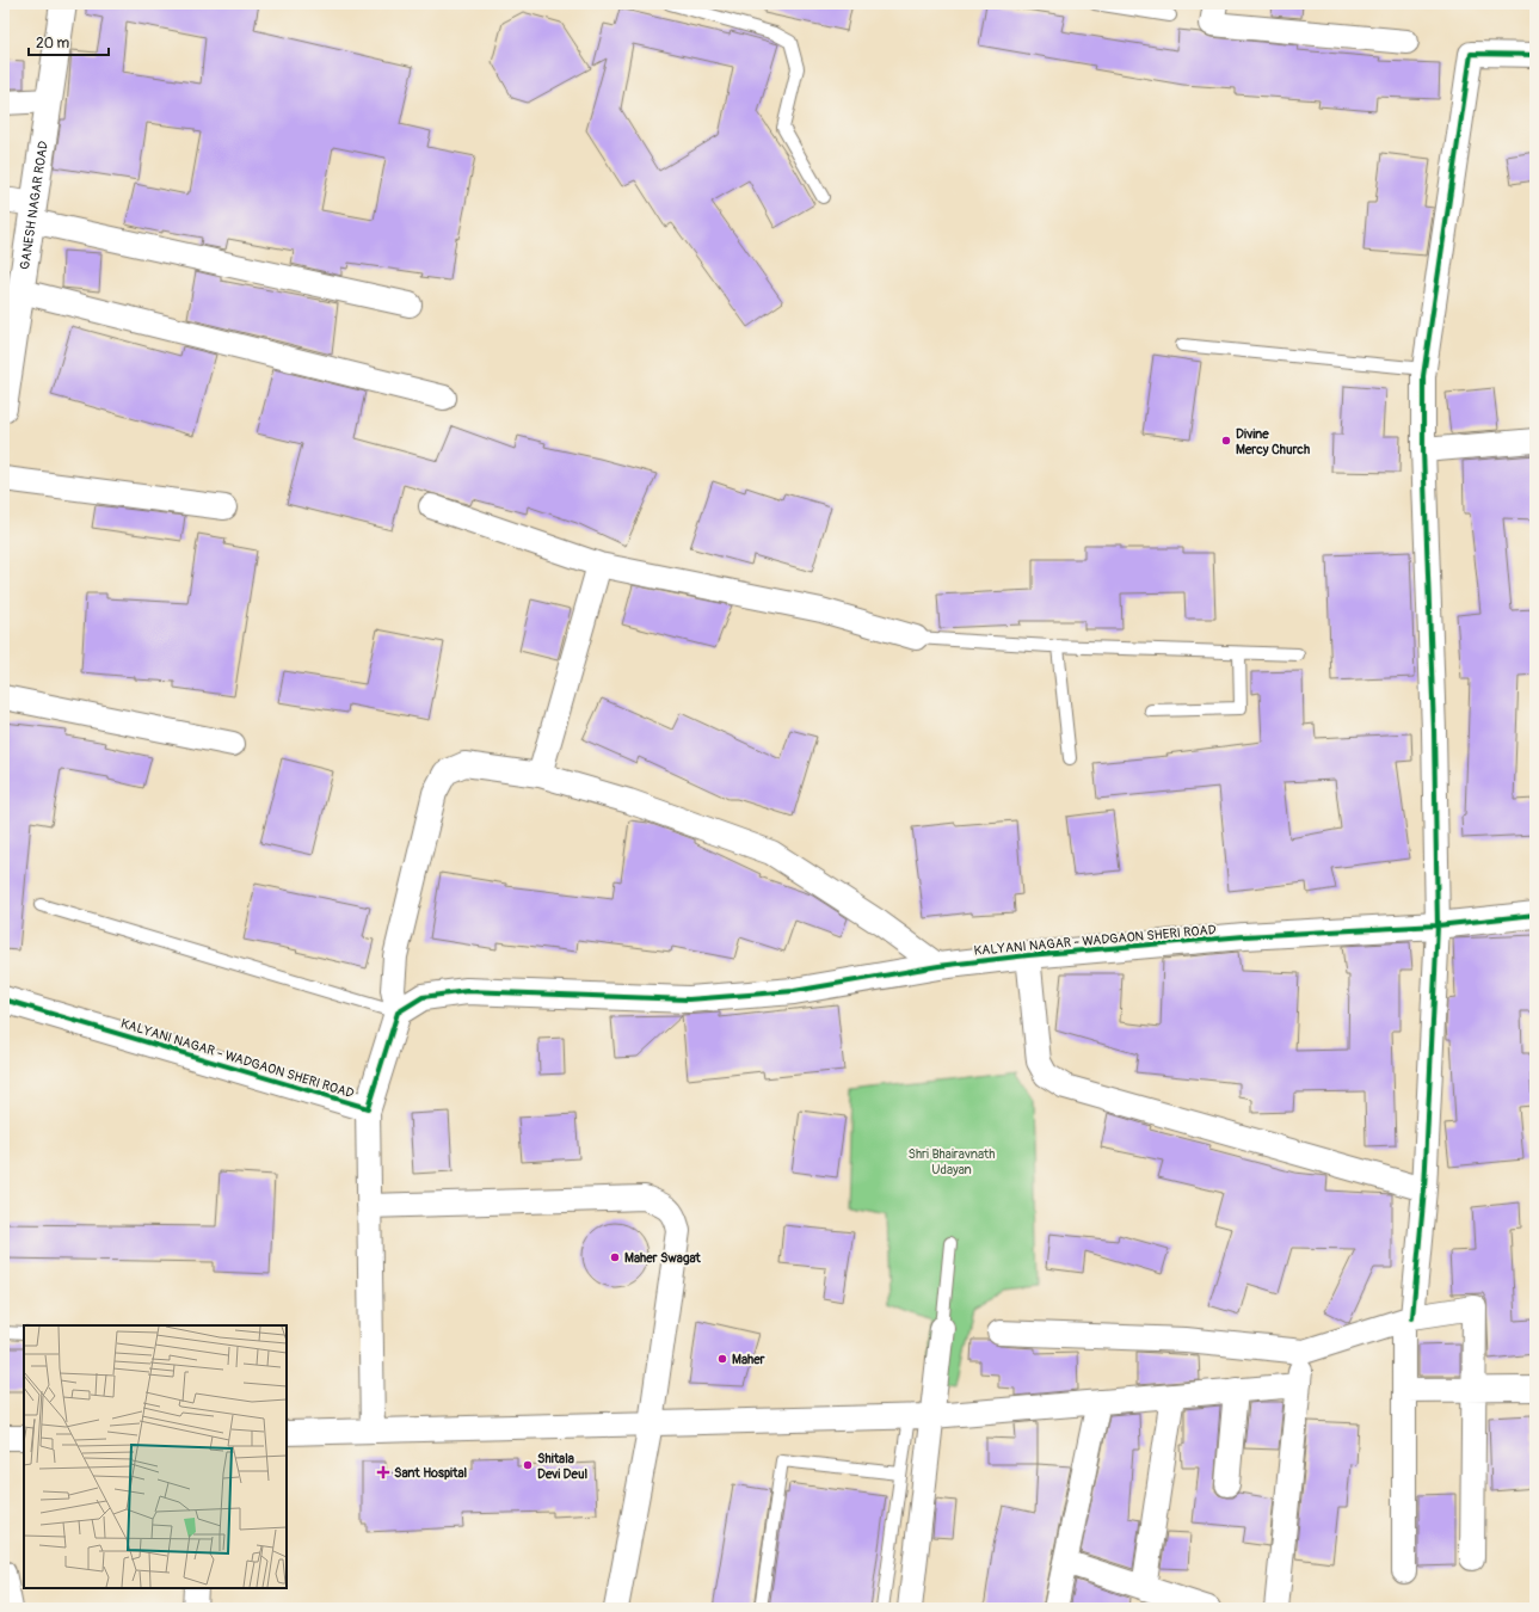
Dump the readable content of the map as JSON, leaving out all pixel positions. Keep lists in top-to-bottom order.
{
  "streets": {
    "street": ["GANESH NAGAR ROAD", "KALYANI NAGAR - WADGAON SHERI ROAD"]
  },
  "parks": ["Shri Bhairavnath Udayan"],
  "places": {
    "other": [
      "Divine Mercy Church",
      "Maher Swagat",
      "Maher",
      "Shitala Devi Deul"
    ],
    "health": ["Sant Hospital"]
  },
  "scale_bar": "20 m"
}
